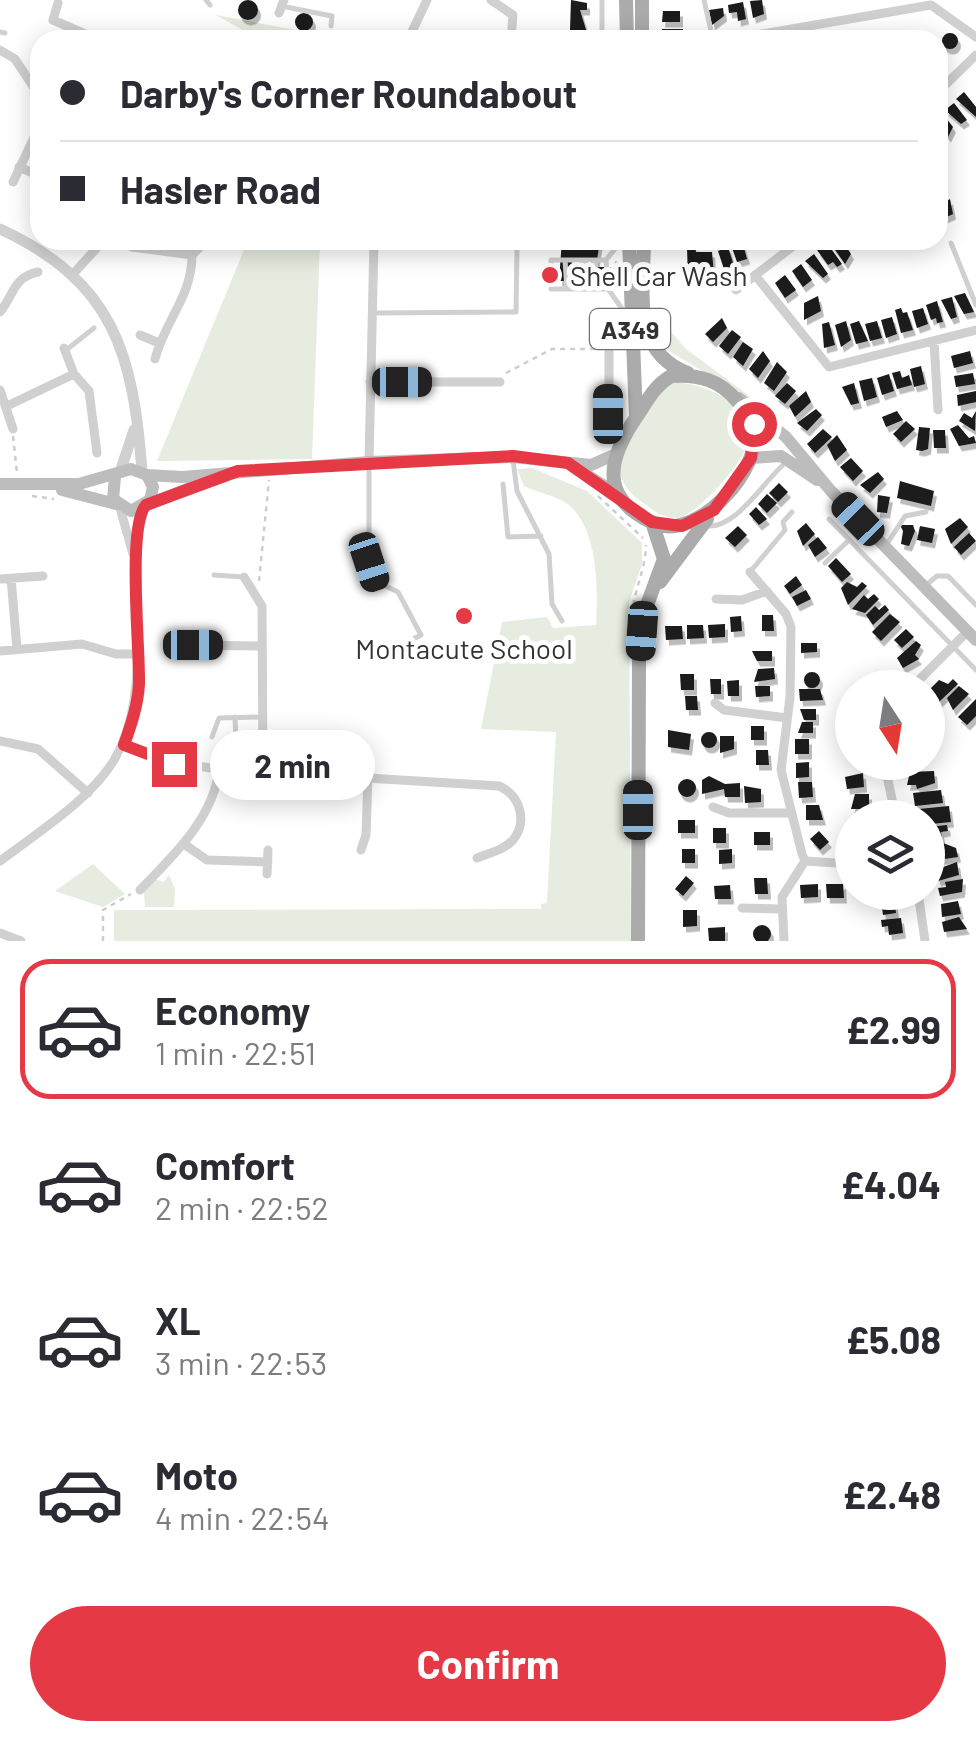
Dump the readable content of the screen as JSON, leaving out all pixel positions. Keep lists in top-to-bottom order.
{
  "streets": {
    "main road": ["A349"]
  },
  "places": ["Shell Car Wash", "Montacute School"],
  "north": "bottom",
  "page": {
    "banner": ["Darby's Corner Roundabout", "Hasler Road"],
    "bubble": "2 min",
    "list": [
      {
        "name": "Economy",
        "note": "1 min · 22:51",
        "value": "£2.99"
      },
      {
        "name": "Comfort",
        "note": "2 min · 22:52",
        "value": "£4.04"
      },
      {
        "name": "XL",
        "note": "3 min · 22:53",
        "value": "£5.08"
      },
      {
        "name": "Moto",
        "note": "4 min · 22:54",
        "value": "£2.48"
      }
    ],
    "buttons": "Confirm"
  }
}
